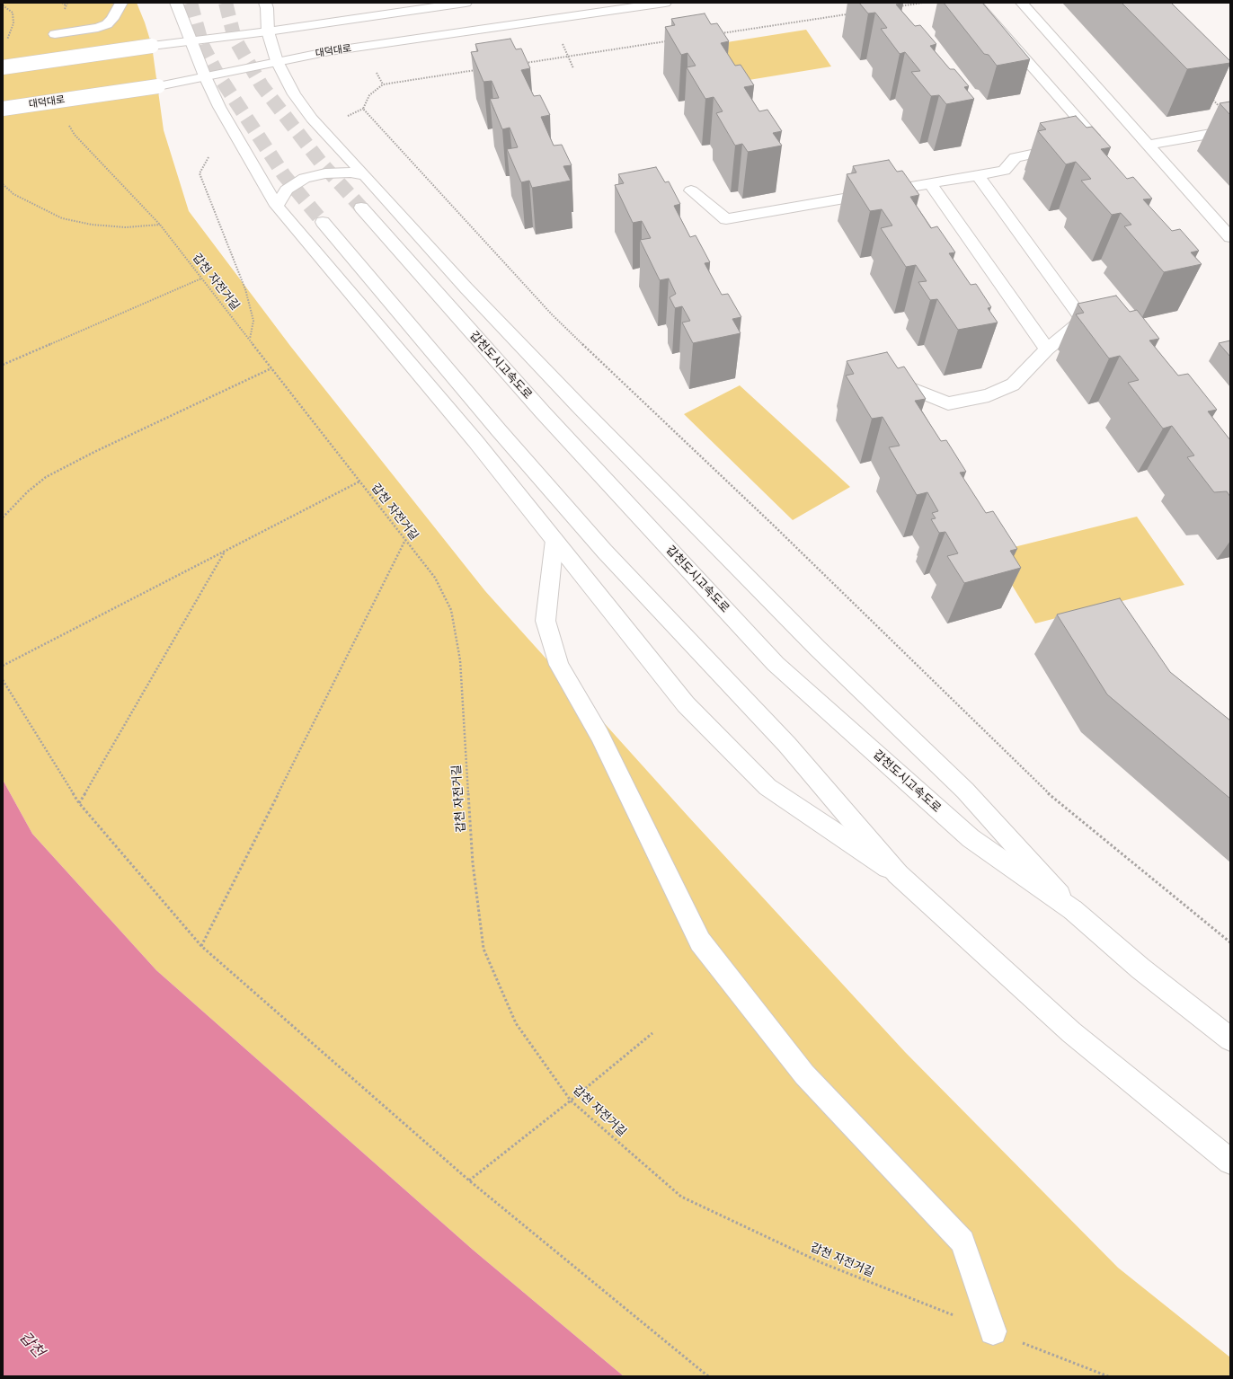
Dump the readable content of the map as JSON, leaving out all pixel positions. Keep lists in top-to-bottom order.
{
  "streets": {
    "main road": ["대덕대로", "갑천도시고속도로"],
    "path": ["갑천 자전거길"]
  },
  "water": ["갑천"]
}
